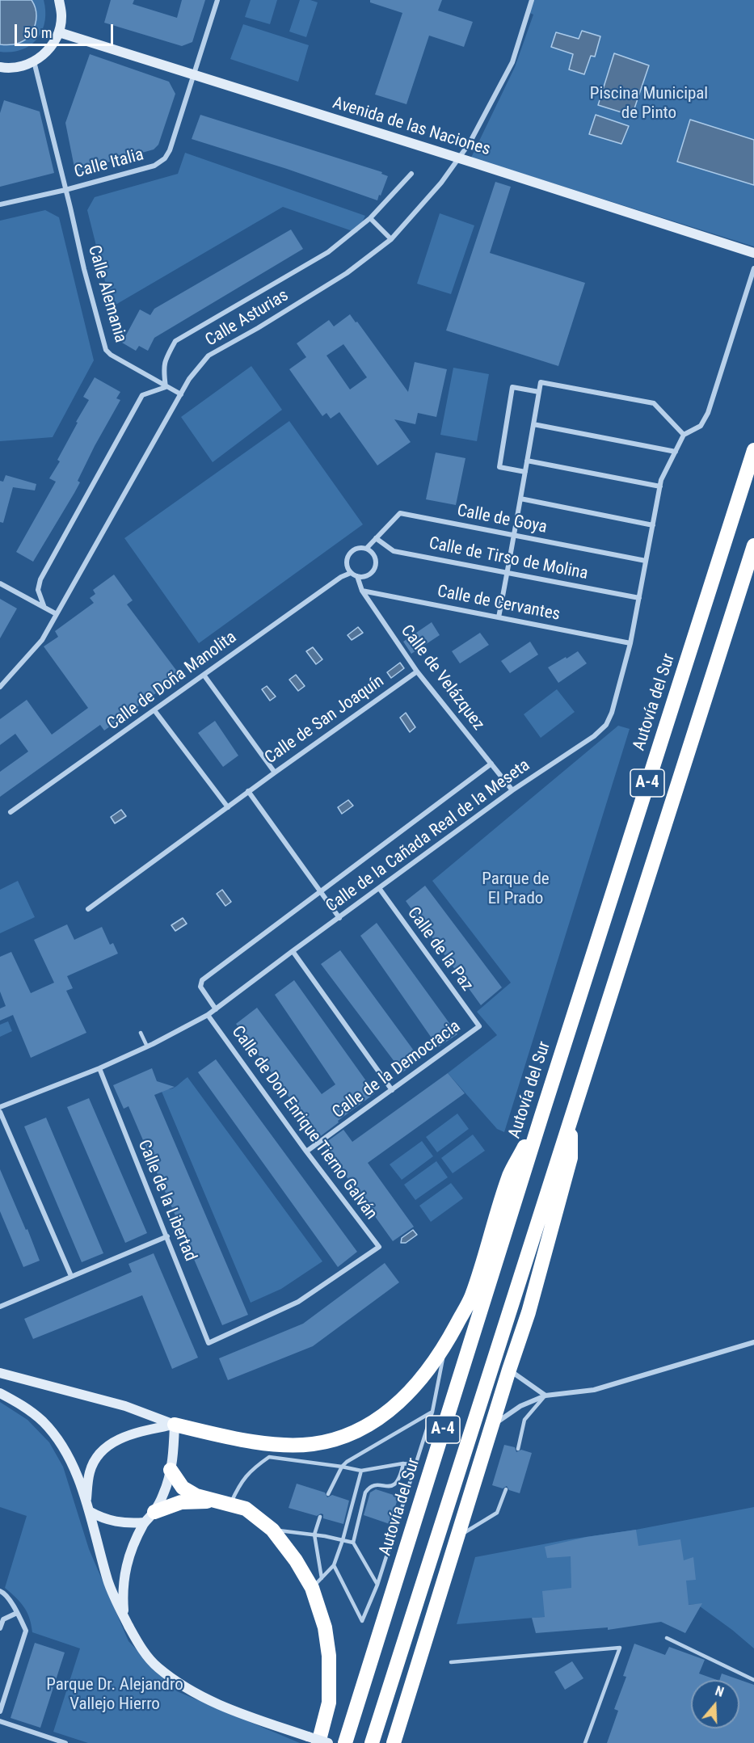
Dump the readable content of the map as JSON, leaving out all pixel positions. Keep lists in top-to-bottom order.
{
  "streets": {
    "highway": ["Autovía del Sur", "A-4"],
    "main road": ["Avenida de las Naciones"],
    "street": [
      "Calle Italia",
      "Calle Alemania",
      "Calle Asturias",
      "Calle de Goya",
      "Calle de Tirso de Molina",
      "Calle de Cervantes",
      "Calle de Velázquez",
      "Calle de Doña Manolita",
      "Calle de San Joaquín",
      "Calle de la Cañada Real de la Meseta",
      "Calle de la Paz",
      "Calle de la Democracia",
      "Calle de Don Enrique Tierno Galván",
      "Calle de la Libertad"
    ]
  },
  "crossings": [
    ["Avenida de las Naciones", "Calle Italia"],
    ["Avenida de las Naciones", "Calle Asturias"],
    ["Calle Italia", "Calle Alemania"],
    ["Calle Alemania", "Calle Asturias"],
    ["Calle de Goya", "Calle de Tirso de Molina"],
    ["Calle de Goya", "Calle de Velázquez"],
    ["Calle de Goya", "Calle de Doña Manolita"],
    ["Calle de Goya", "Calle de la Cañada Real de la Meseta"],
    ["Calle de Tirso de Molina", "Calle de la Cañada Real de la Meseta"],
    ["Calle de Cervantes", "Calle de Velázquez"],
    ["Calle de Cervantes", "Calle de la Cañada Real de la Meseta"],
    ["Calle de Velázquez", "Calle de Doña Manolita"],
    ["Calle de Velázquez", "Calle de San Joaquín"],
    ["Calle de Velázquez", "Calle de la Cañada Real de la Meseta"],
    ["Calle de la Cañada Real de la Meseta", "Calle de la Paz"],
    ["Calle de la Cañada Real de la Meseta", "Calle de Don Enrique Tierno Galván"],
    ["Calle de la Cañada Real de la Meseta", "Calle de la Libertad"],
    ["Calle de la Paz", "Calle de la Democracia"],
    ["Calle de la Democracia", "Calle de Don Enrique Tierno Galván"],
    ["Calle de Don Enrique Tierno Galván", "Calle de la Libertad"]
  ],
  "parks": ["Piscina Municipal de Pinto", "Parque de El Prado", "Parque Dr. Alejandro Vallejo Hierro"],
  "scale_bar": "50 m",
  "north": "top"
}
